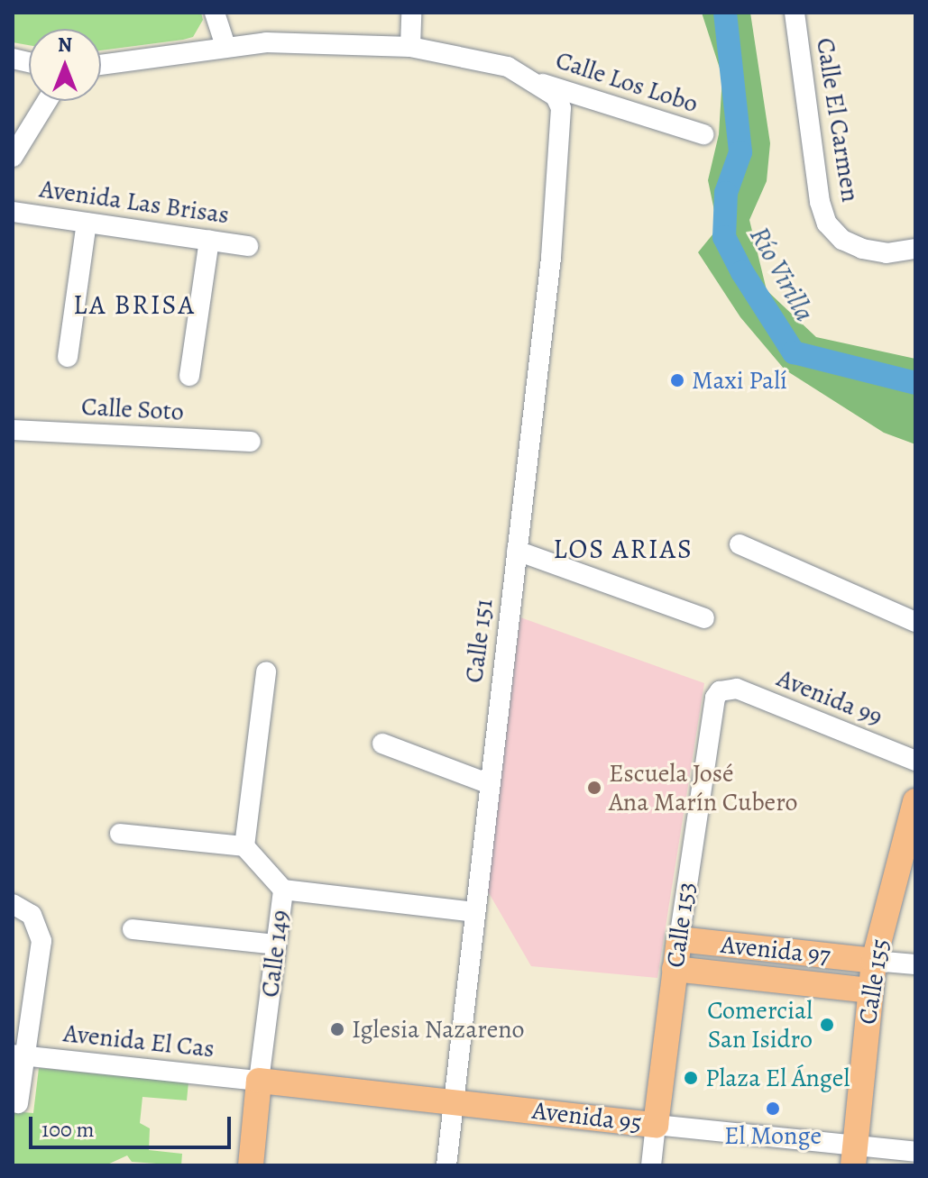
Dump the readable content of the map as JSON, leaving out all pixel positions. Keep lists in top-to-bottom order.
{
  "streets": {
    "main road": [
      "Calle 153",
      "Avenida 97",
      "Calle 149",
      "Calle 155",
      "Avenida 95"
    ],
    "street": [
      "Calle Los Lobo",
      "Calle El Carmen",
      "Avenida Las Brisas",
      "Calle Soto",
      "Calle 151",
      "Avenida 99",
      "Avenida El Cas"
    ]
  },
  "crossings": [
    ["Calle Los Lobo", "Calle 151"],
    ["Calle 151", "Avenida 95"],
    ["Avenida 99", "Calle 153"],
    ["Calle 153", "Avenida 97"],
    ["Calle 153", "Avenida 95"],
    ["Avenida 97", "Calle 155"],
    ["Calle 149", "Avenida El Cas"],
    ["Calle 149", "Avenida 95"],
    ["Calle 155", "Avenida 95"],
    ["Avenida El Cas", "Avenida 95"]
  ],
  "districts": ["LA BRISA", "LOS ARIAS"],
  "water": ["Río Virilla"],
  "places": [
    "Maxi Palí",
    "Escuela José Ana Marín Cubero",
    "Comercial San Isidro",
    "Iglesia Nazareno",
    "Plaza El Ángel",
    "El Monge"
  ],
  "scale_bar": "100 m",
  "north": "top"
}
